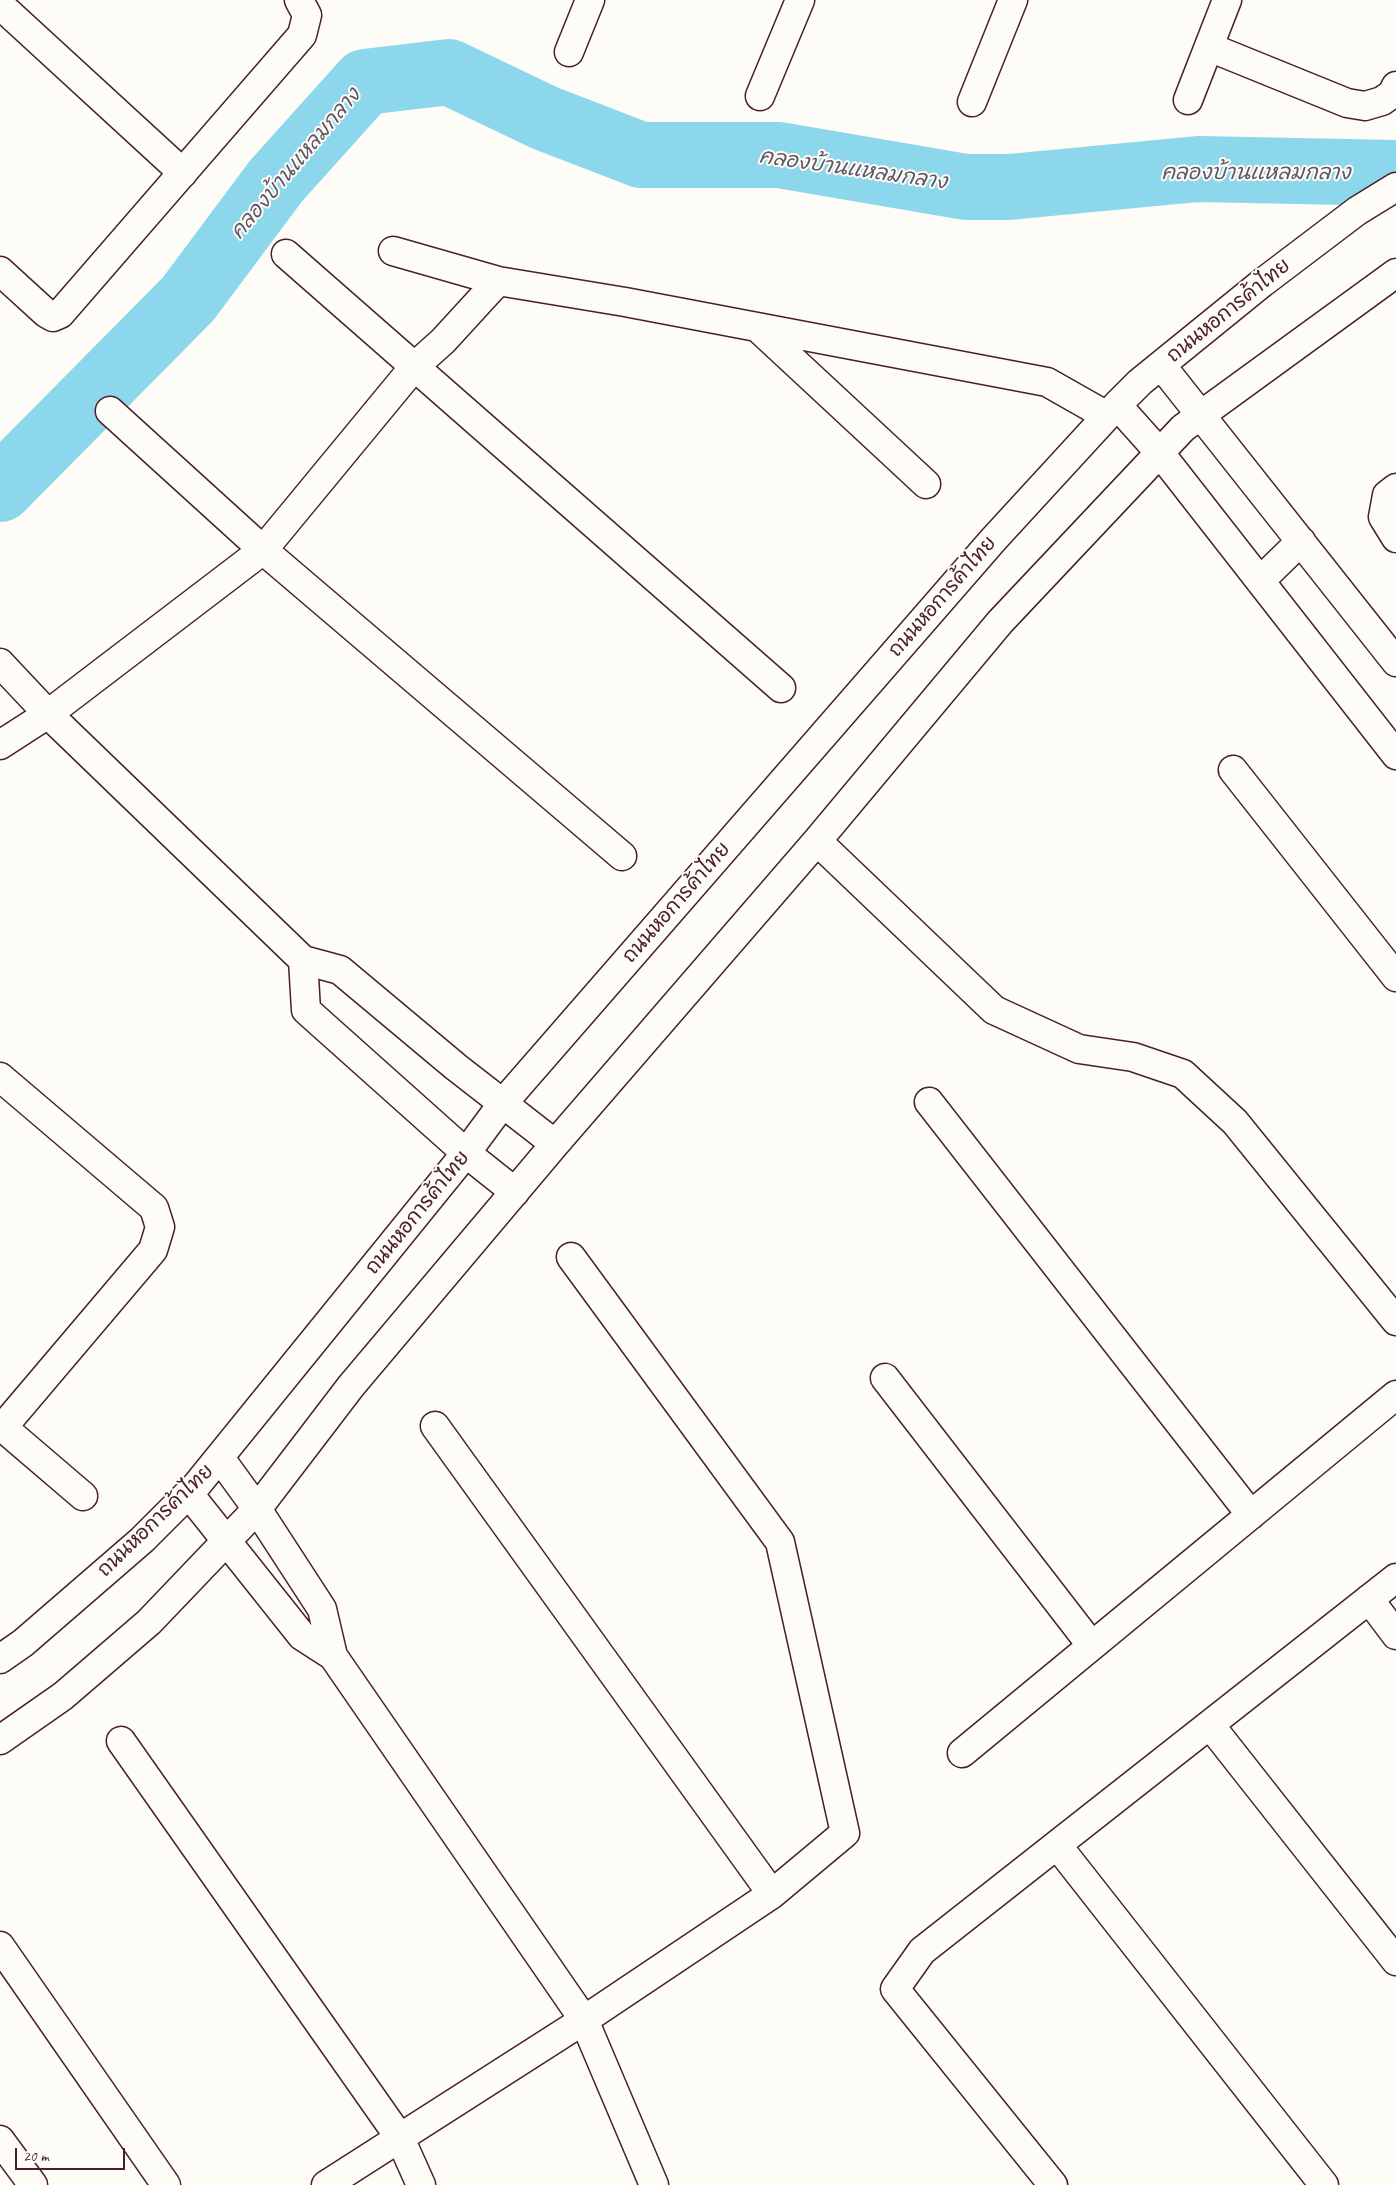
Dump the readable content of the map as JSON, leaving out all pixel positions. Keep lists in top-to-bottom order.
{
  "streets": {
    "street": ["ถนนหอการค้าไทย"]
  },
  "water": ["คลองบ้านแหลมกลาง"],
  "scale_bar": "20 m"
}
